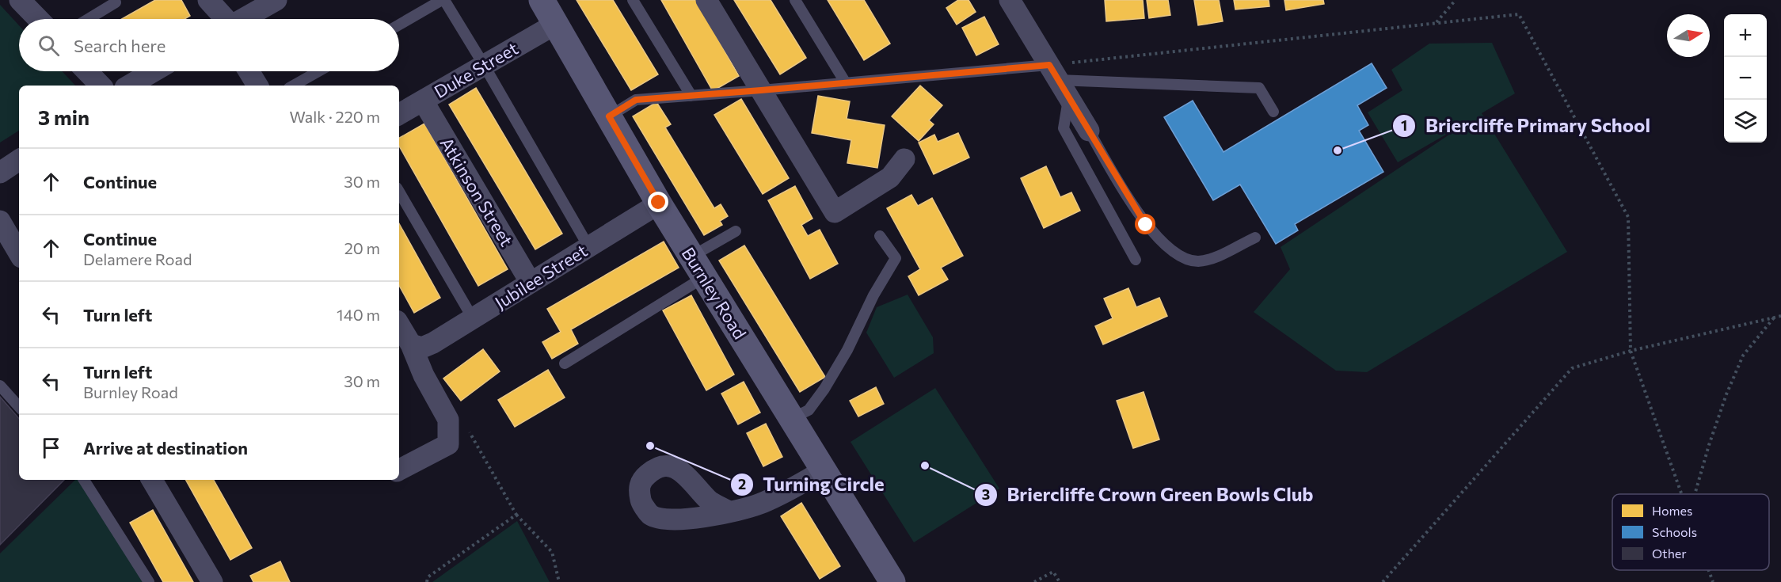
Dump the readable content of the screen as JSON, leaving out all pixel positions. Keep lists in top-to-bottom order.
{
  "streets": {
    "street": [
      "Duke Street",
      "Atkinson Street",
      "Jubilee Street",
      "Burnley Road"
    ]
  },
  "crossings": [
    ["Duke Street", "Atkinson Street"],
    ["Duke Street", "Burnley Road"],
    ["Atkinson Street", "Jubilee Street"],
    ["Jubilee Street", "Burnley Road"]
  ],
  "places": ["Briercliffe Primary School", "Turning Circle", "Briercliffe Crown Green Bowls Club"],
  "legend": ["Homes", "Schools", "Other"],
  "north": "right",
  "page": {
    "map_buttons": ["+", "−"],
    "search": "Search here",
    "heading": ["3 min", "Walk · 220 m"],
    "list": [
      ["Continue", "30 m"],
      ["Continue", "Delamere Road", "20 m"],
      ["Turn left", "140 m"],
      ["Turn left", "Burnley Road", "30 m"],
      "Arrive at destination"
    ]
  }
}
